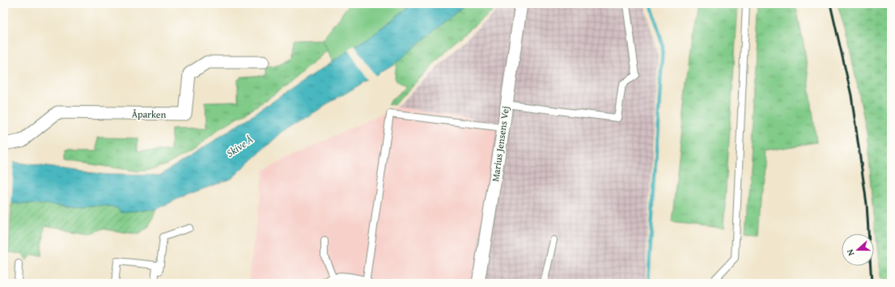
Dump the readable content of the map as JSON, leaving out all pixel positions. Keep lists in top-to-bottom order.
{
  "streets": {
    "street": ["Åparken", "Marius Jensens Vej"]
  },
  "water": ["Skive Å"],
  "north": "left"
}
